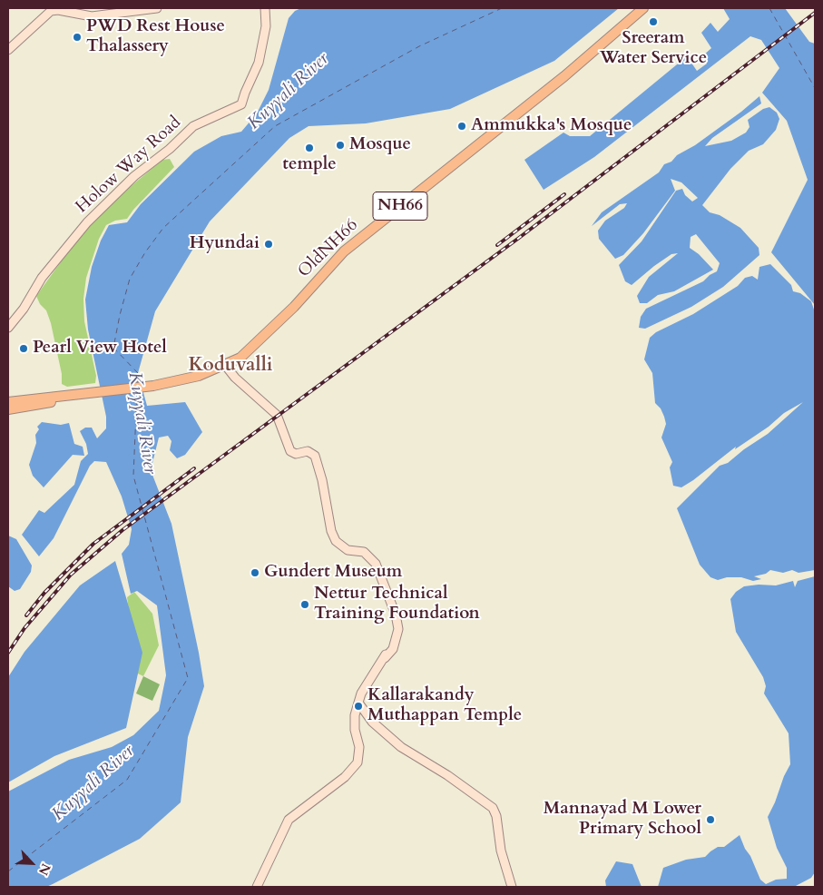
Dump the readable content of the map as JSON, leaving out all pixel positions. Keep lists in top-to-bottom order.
{
  "streets": {
    "main road": ["Holow Way Road", "NH66", "OldNH66"]
  },
  "crossings": [
    ["NH66", "OldNH66"]
  ],
  "districts": ["Koduvalli"],
  "water": ["Kuyyali River"],
  "places": [
    "Sreeram Water Service",
    "PWD Rest House Thalassery",
    "Ammukka's Mosque",
    "Mosque",
    "temple",
    "Hyundai",
    "Pearl View Hotel",
    "Gundert Museum",
    "Nettur Technical Training Foundation",
    "Kallarakandy Muthappan Temple",
    "Mannayad M Lower Primary School"
  ],
  "north": "bottom right"
}
